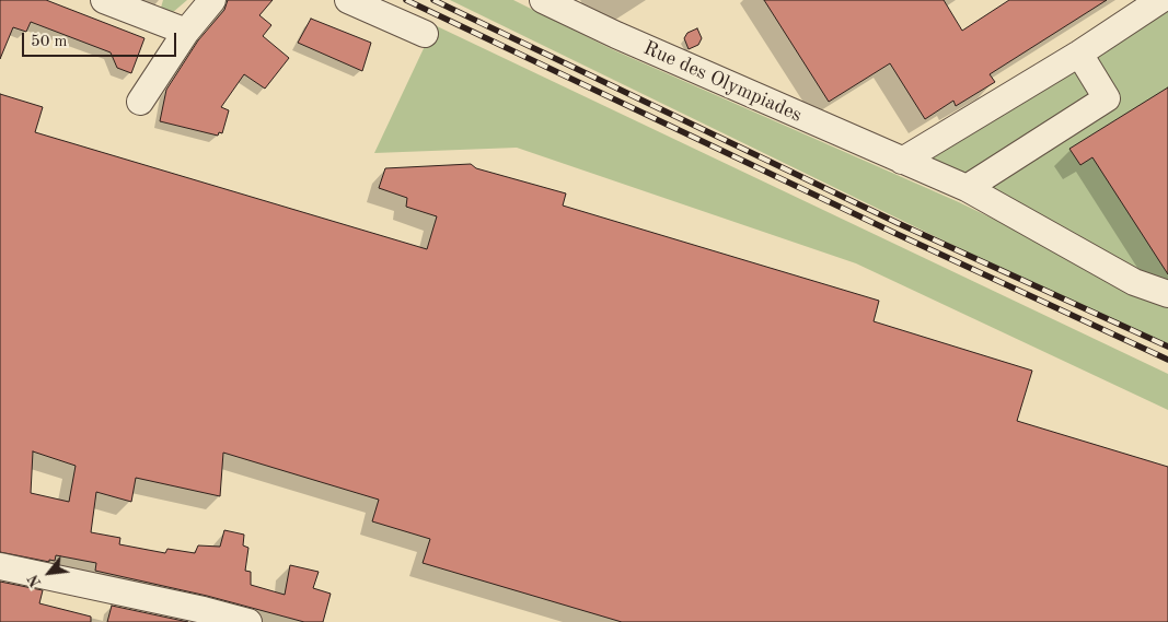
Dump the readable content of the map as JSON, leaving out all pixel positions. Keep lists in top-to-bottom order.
{
  "streets": {
    "street": ["Rue des Olympiades"]
  },
  "scale_bar": "50 m",
  "north": "bottom left"
}
